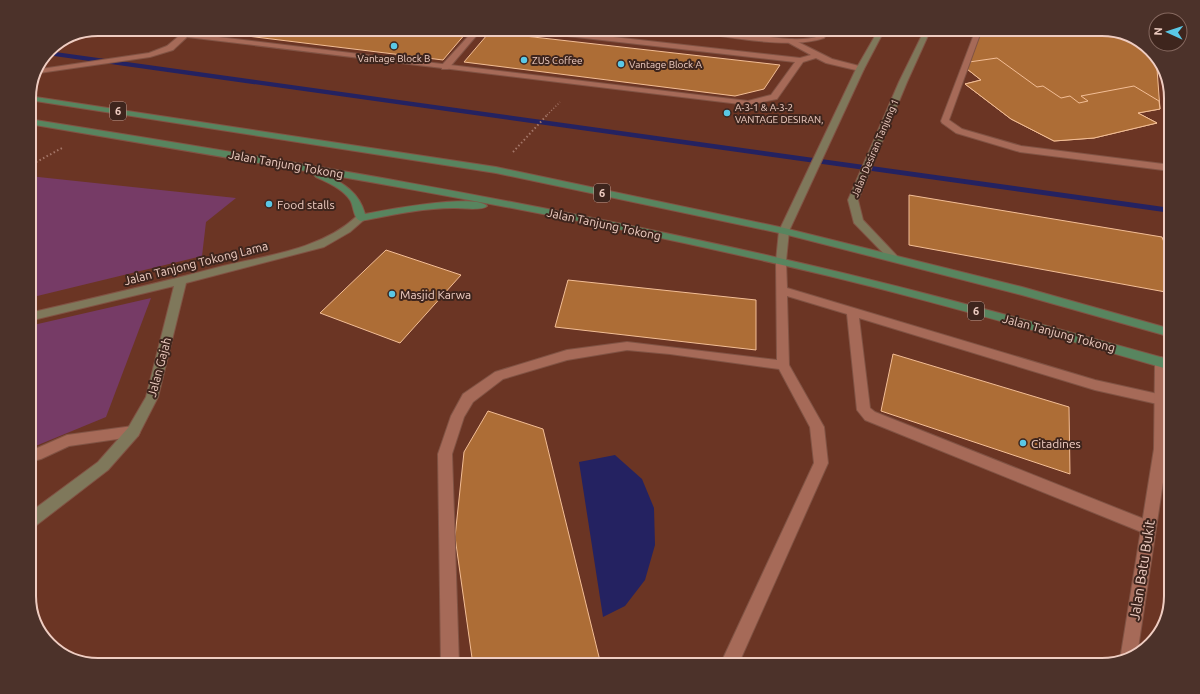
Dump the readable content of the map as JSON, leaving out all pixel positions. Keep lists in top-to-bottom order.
{
  "streets": {
    "main road": ["6", "Jalan Tanjung Tokong"],
    "street": [
      "Jalan Desiran Tanjung 1",
      "Jalan Tanjong Tokong Lama",
      "Jalan Gajah",
      "Jalan Batu Bukit"
    ]
  },
  "crossings": [
    ["Jalan Desiran Tanjung 1", "Jalan Tanjung Tokong"],
    ["Jalan Tanjong Tokong Lama", "Jalan Gajah"]
  ],
  "places": [
    "Vantage Block B",
    "ZUS Coffee",
    "Vantage Block A",
    "A-3-1 & A-3-2 VANTAGE DESIRAN,",
    "Food stalls",
    "Masjid Karwa",
    "Citadines"
  ],
  "north": "left"
}
